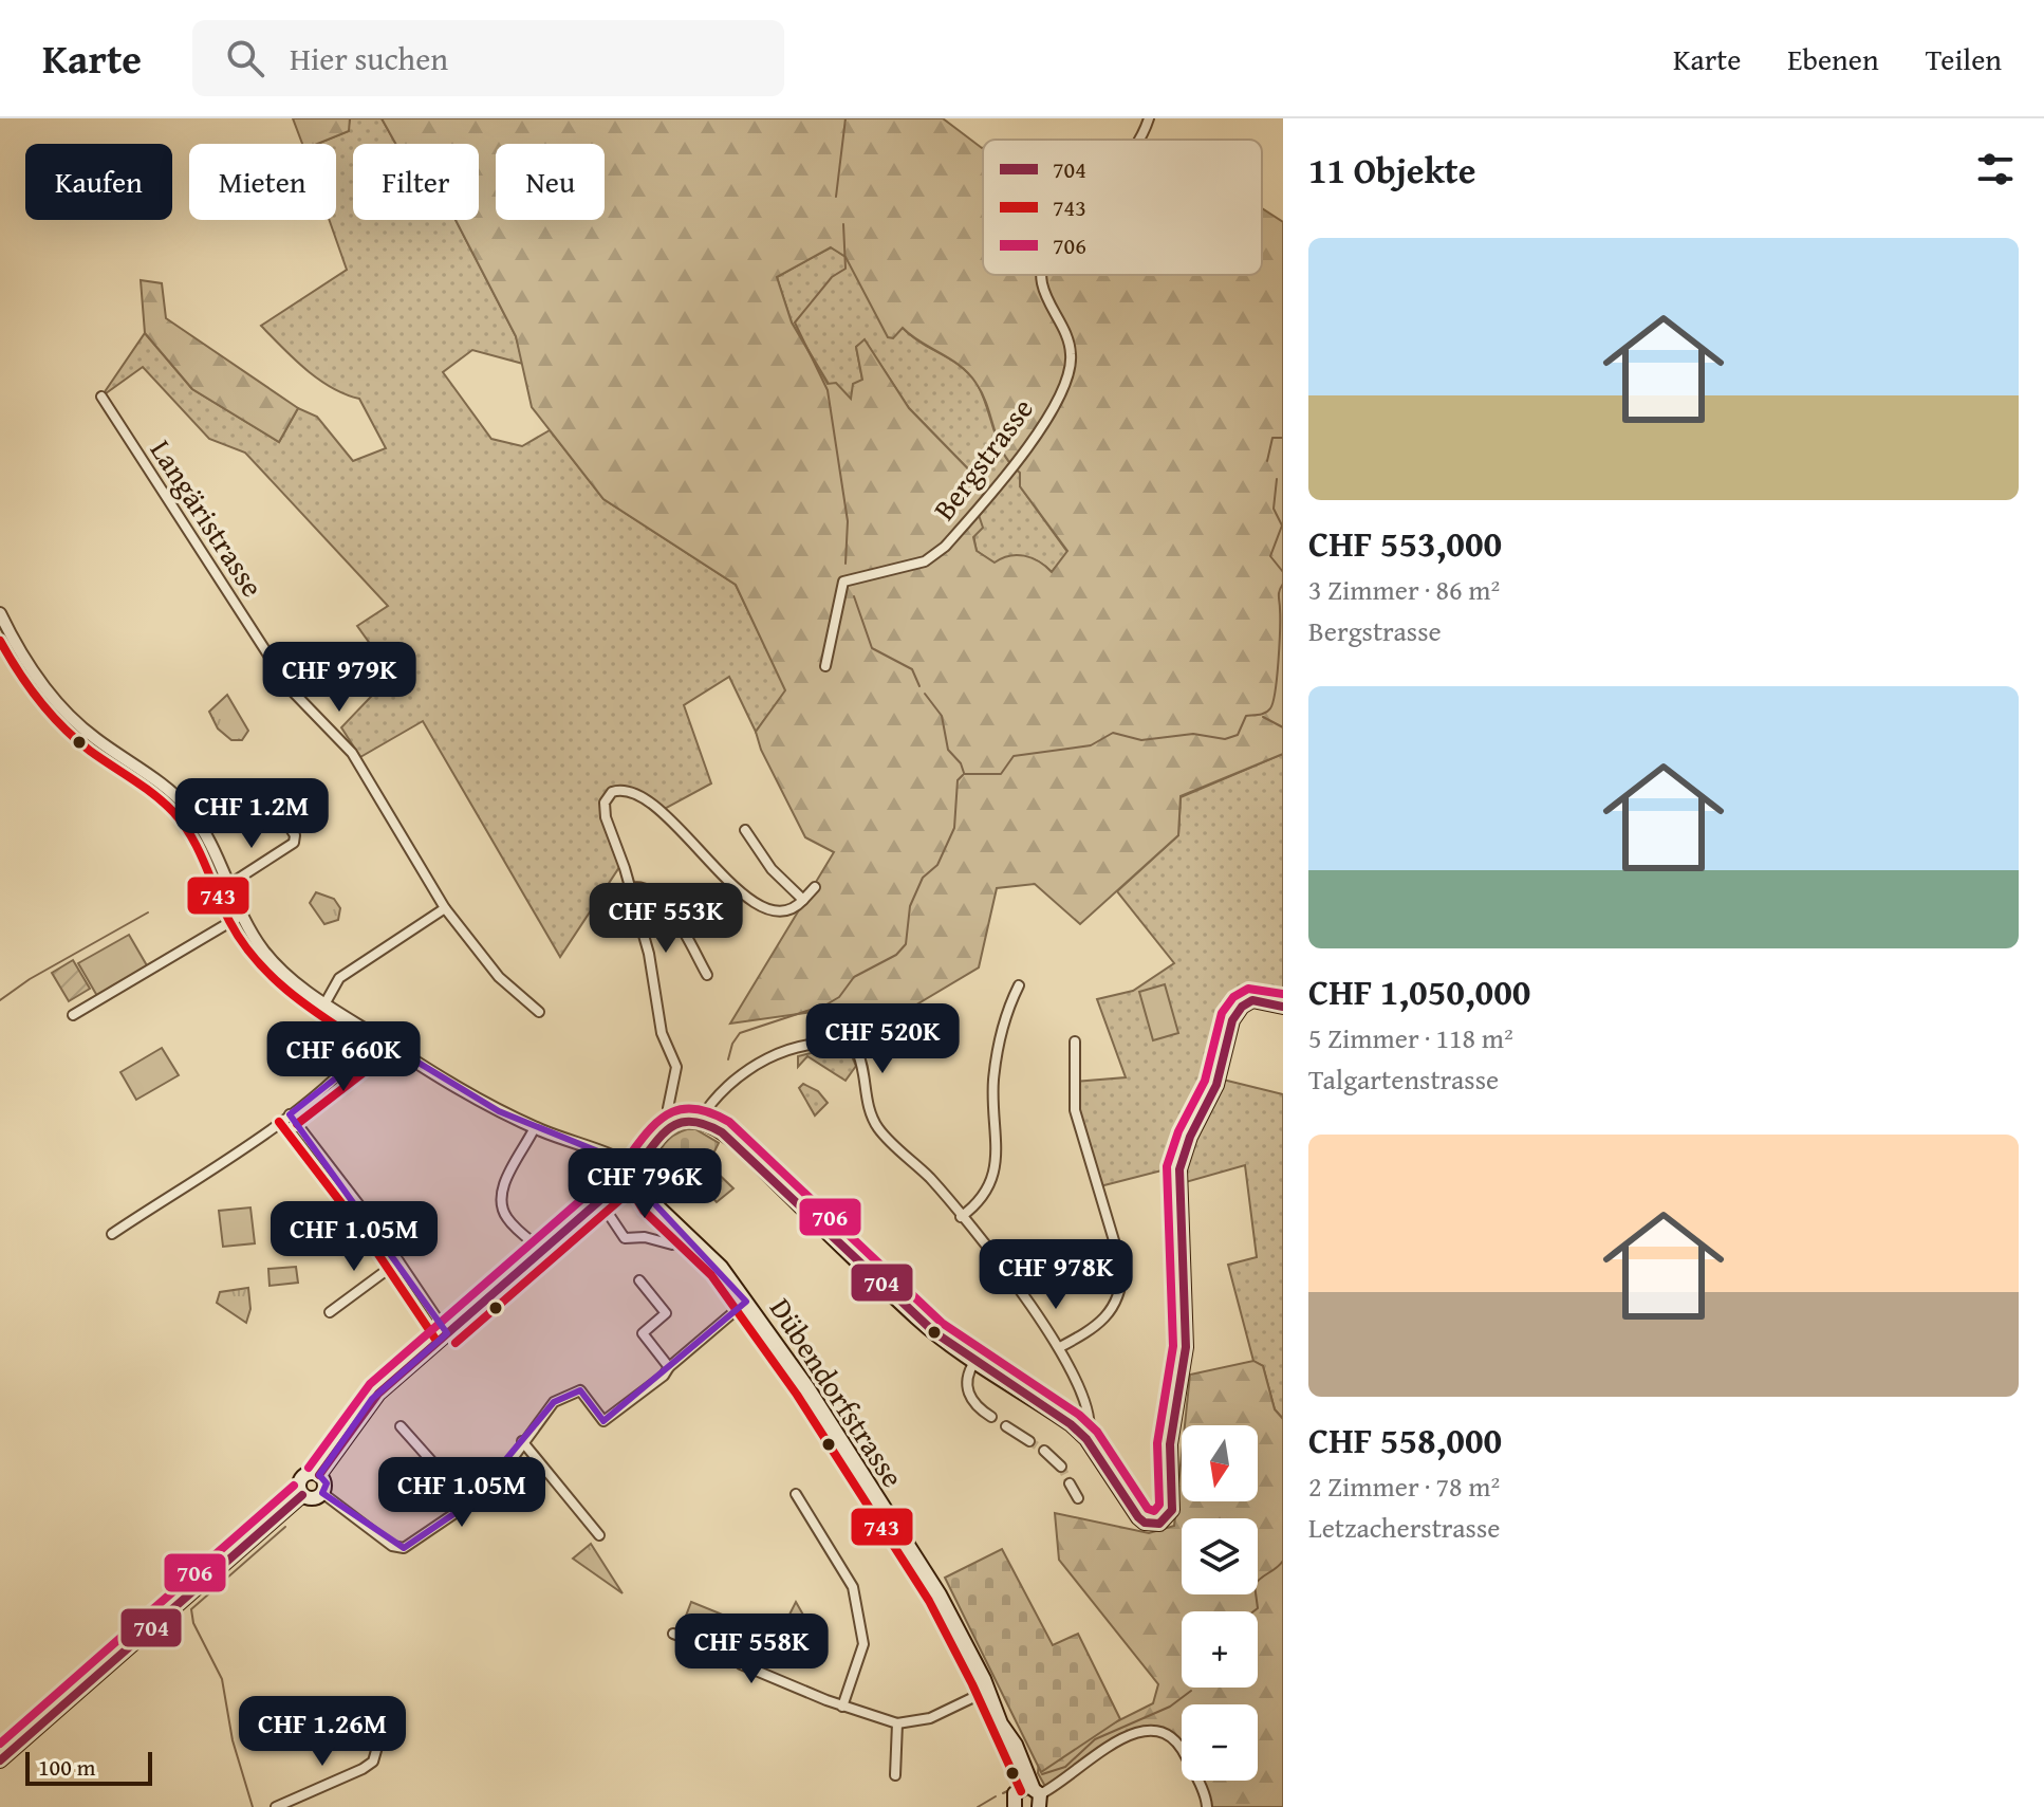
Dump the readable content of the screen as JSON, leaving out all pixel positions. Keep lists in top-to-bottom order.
{
  "streets": {
    "main road": ["Dübendorfstrasse"],
    "street": ["Bergstrasse", "Langäristrasse"]
  },
  "lines": ["transit line 743", "transit line 706", "transit line 704"],
  "legend": ["704", "743", "706"],
  "scale_bar": "100 m",
  "north": "bottom",
  "page": {
    "header": "Karte",
    "search": "Hier suchen",
    "nav": ["Karte", "Ebenen", "Teilen"],
    "heading": "11 Objekte",
    "chip": [
      "Kaufen",
      "Mieten",
      "Filter",
      "Neu"
    ],
    "list": [
      {
        "name": "CHF 553,000",
        "note": "3 Zimmer · 86 m² · Bergstrasse"
      },
      {
        "name": "CHF 1,050,000",
        "note": "5 Zimmer · 118 m² · Talgartenstrasse"
      },
      {
        "name": "CHF 558,000",
        "note": "2 Zimmer · 78 m² · Letzacherstrasse"
      }
    ],
    "price": [
      "CHF 979K",
      "CHF 1.2M",
      "CHF 553K",
      "CHF 520K",
      "CHF 660K",
      "CHF 796K",
      "CHF 1.05M",
      "CHF 978K",
      "CHF 1.05M",
      "CHF 558K",
      "CHF 1.26M"
    ],
    "map_buttons": ["+", "−"],
    "scale": "100 m"
  }
}
